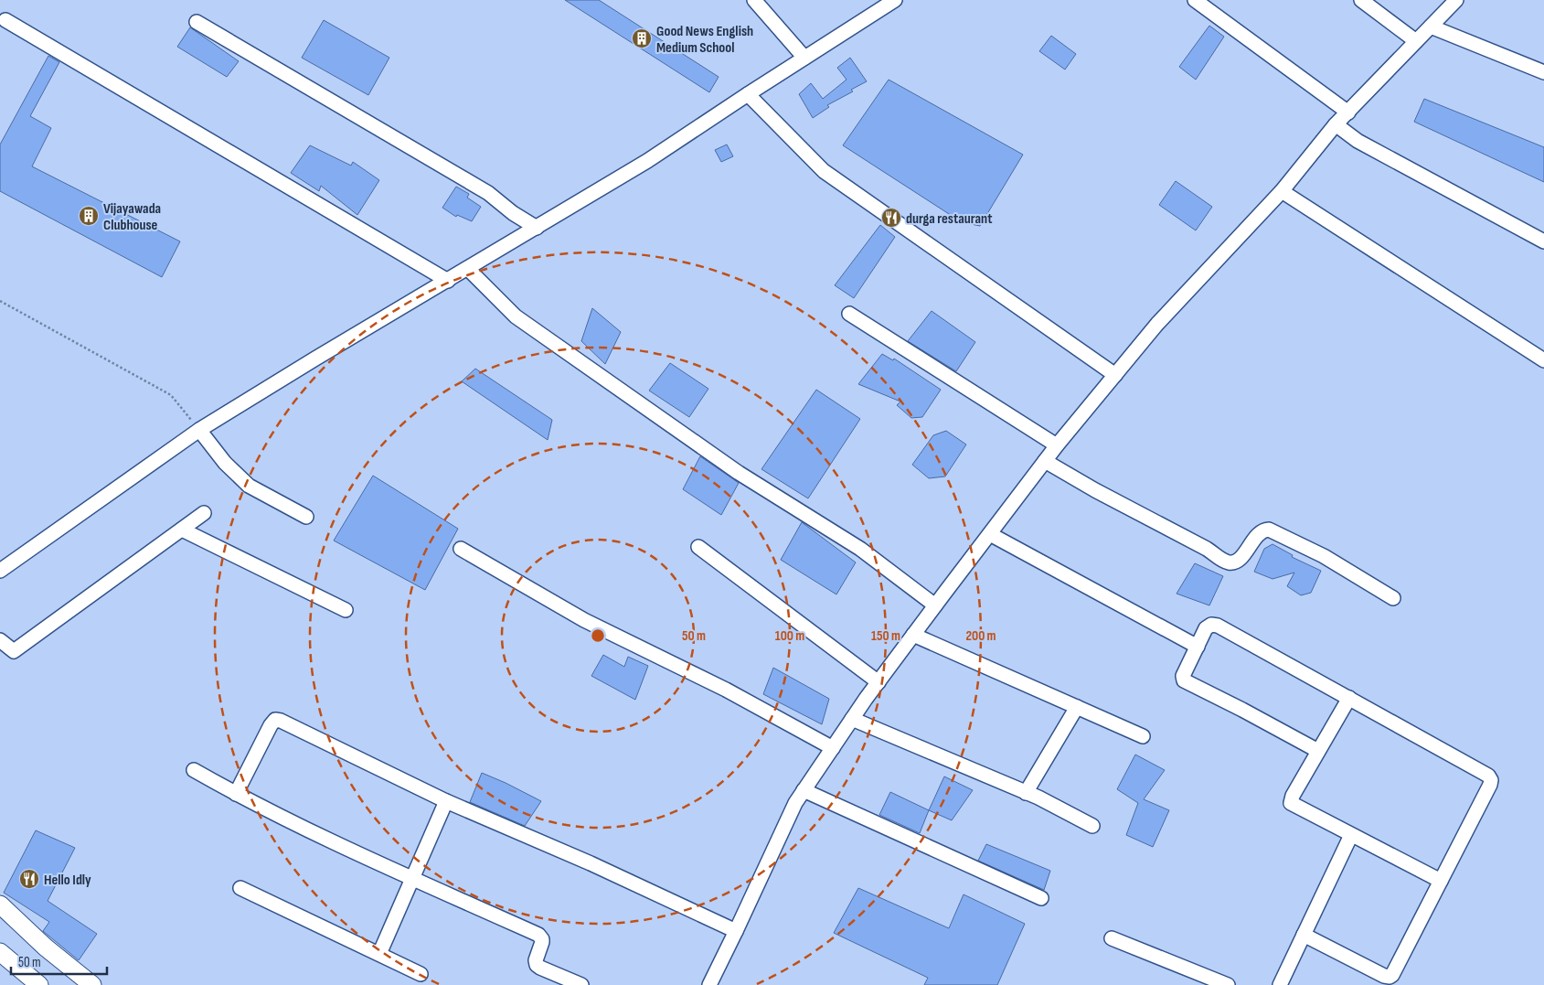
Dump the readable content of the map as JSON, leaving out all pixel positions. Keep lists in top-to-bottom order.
{
  "places": {
    "building": ["Good News English Medium School", "Vijayawada Clubhouse"],
    "restaurant": ["durga restaurant", "Hello Idly"]
  },
  "scale_bar": "50 m",
  "rings": [
    "50 m",
    "100 m",
    "150 m",
    "200 m"
  ]
}
